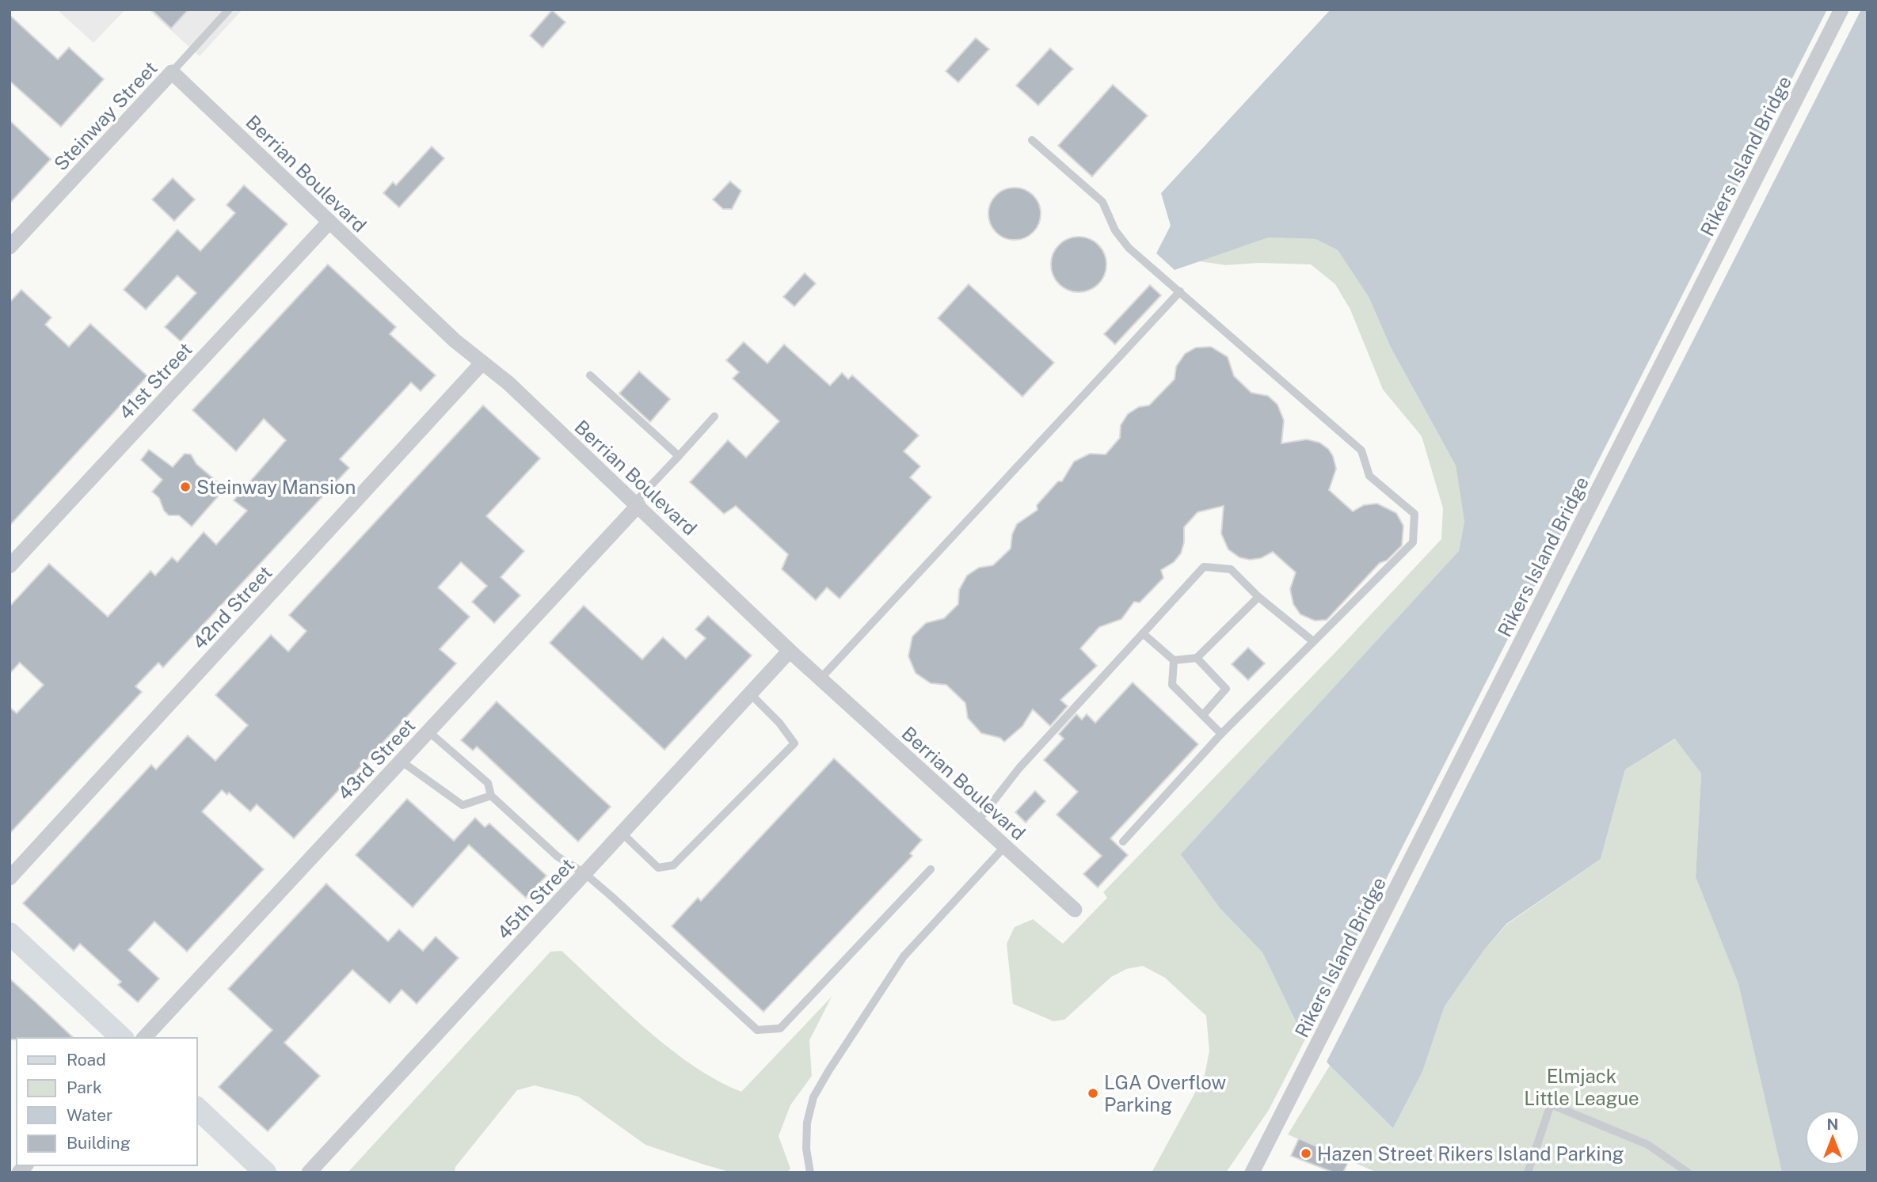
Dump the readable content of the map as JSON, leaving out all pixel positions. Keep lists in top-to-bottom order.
{
  "streets": {
    "street": [
      "Steinway Street",
      "Rikers Island Bridge",
      "Berrian Boulevard",
      "41st Street",
      "42nd Street",
      "43rd Street",
      "45th Street"
    ]
  },
  "crossings": [
    ["Steinway Street", "Berrian Boulevard"],
    ["Berrian Boulevard", "41st Street"],
    ["Berrian Boulevard", "42nd Street"],
    ["Berrian Boulevard", "43rd Street"],
    ["Berrian Boulevard", "45th Street"]
  ],
  "parks": ["Elmjack Little League"],
  "places": ["Steinway Mansion", "LGA Overflow Parking", "Hazen Street Rikers Island Parking"],
  "legend": [
    "Road",
    "Park",
    "Water",
    "Building"
  ],
  "north": "top"
}
